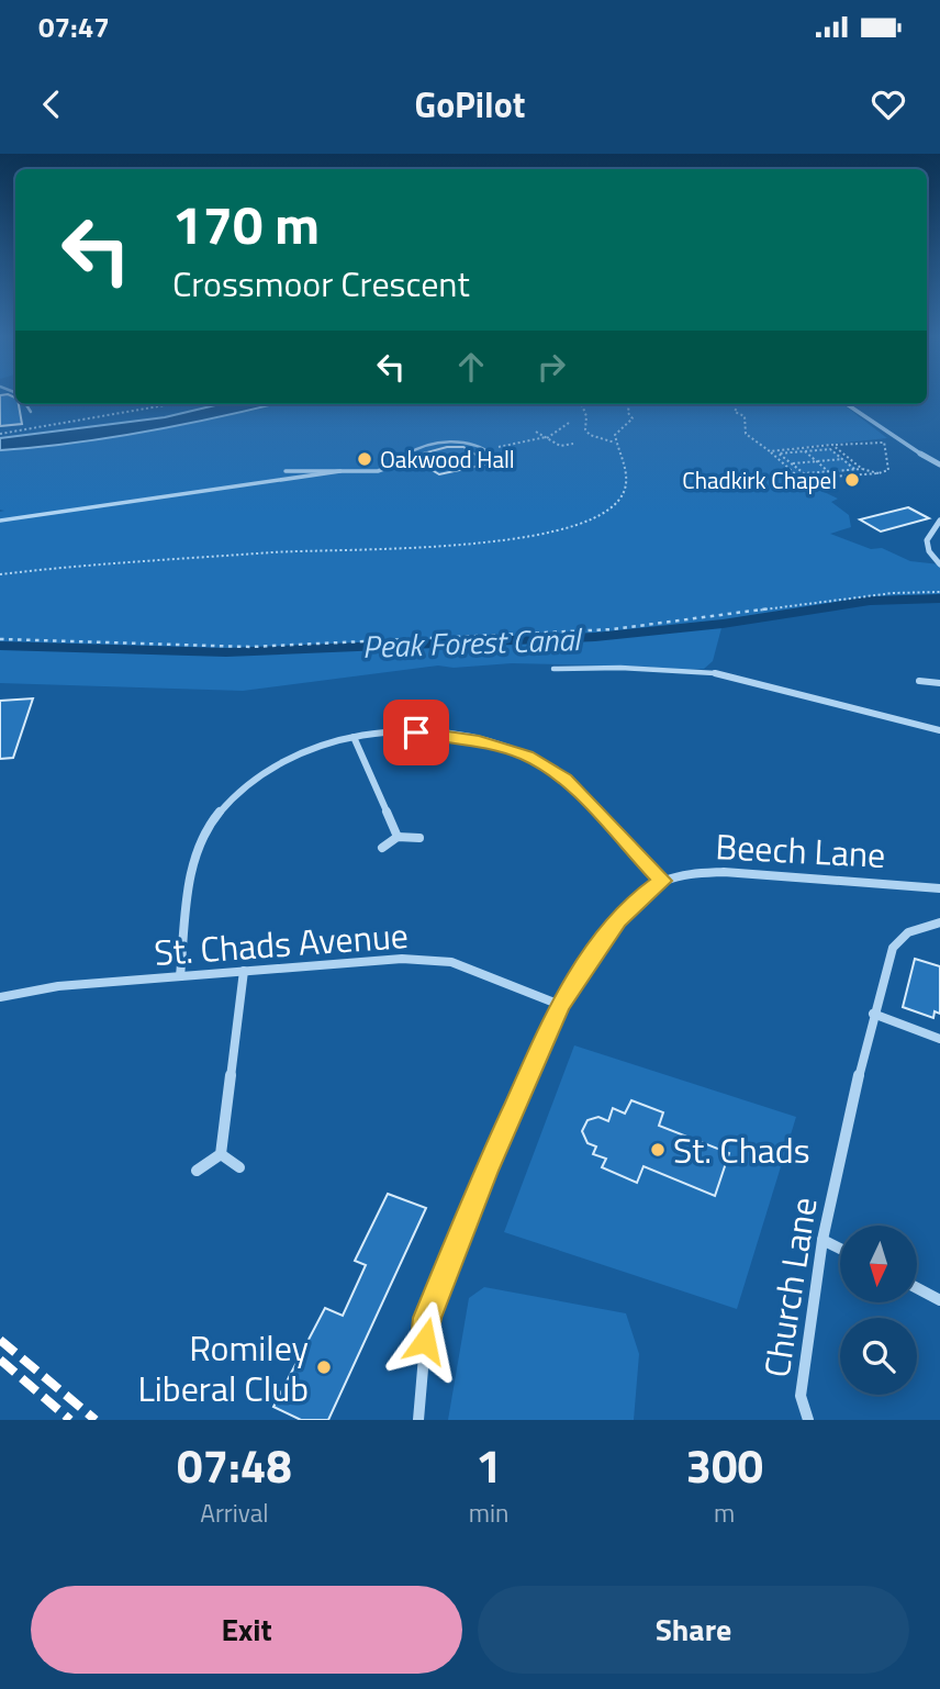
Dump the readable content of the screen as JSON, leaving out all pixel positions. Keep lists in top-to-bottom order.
{
  "streets": {
    "street": ["Beech Lane", "St. Chads Avenue", "Church Lane"]
  },
  "crossings": [
    ["Beech Lane", "St. Chads Avenue"]
  ],
  "water": ["Peak Forest Canal"],
  "places": [
    "Oakwood Hall",
    "Chadkirk Chapel",
    "St. Chads",
    "Romiley Liberal Club"
  ],
  "north": "bottom",
  "page": {
    "status": "07:47",
    "header": "GoPilot",
    "turn": ["170 m", "Crossmoor Crescent"],
    "eta": [
      "07:48",
      "Arrival",
      "1",
      "min",
      "300",
      "m"
    ],
    "buttons": ["Exit", "Share"]
  }
}
